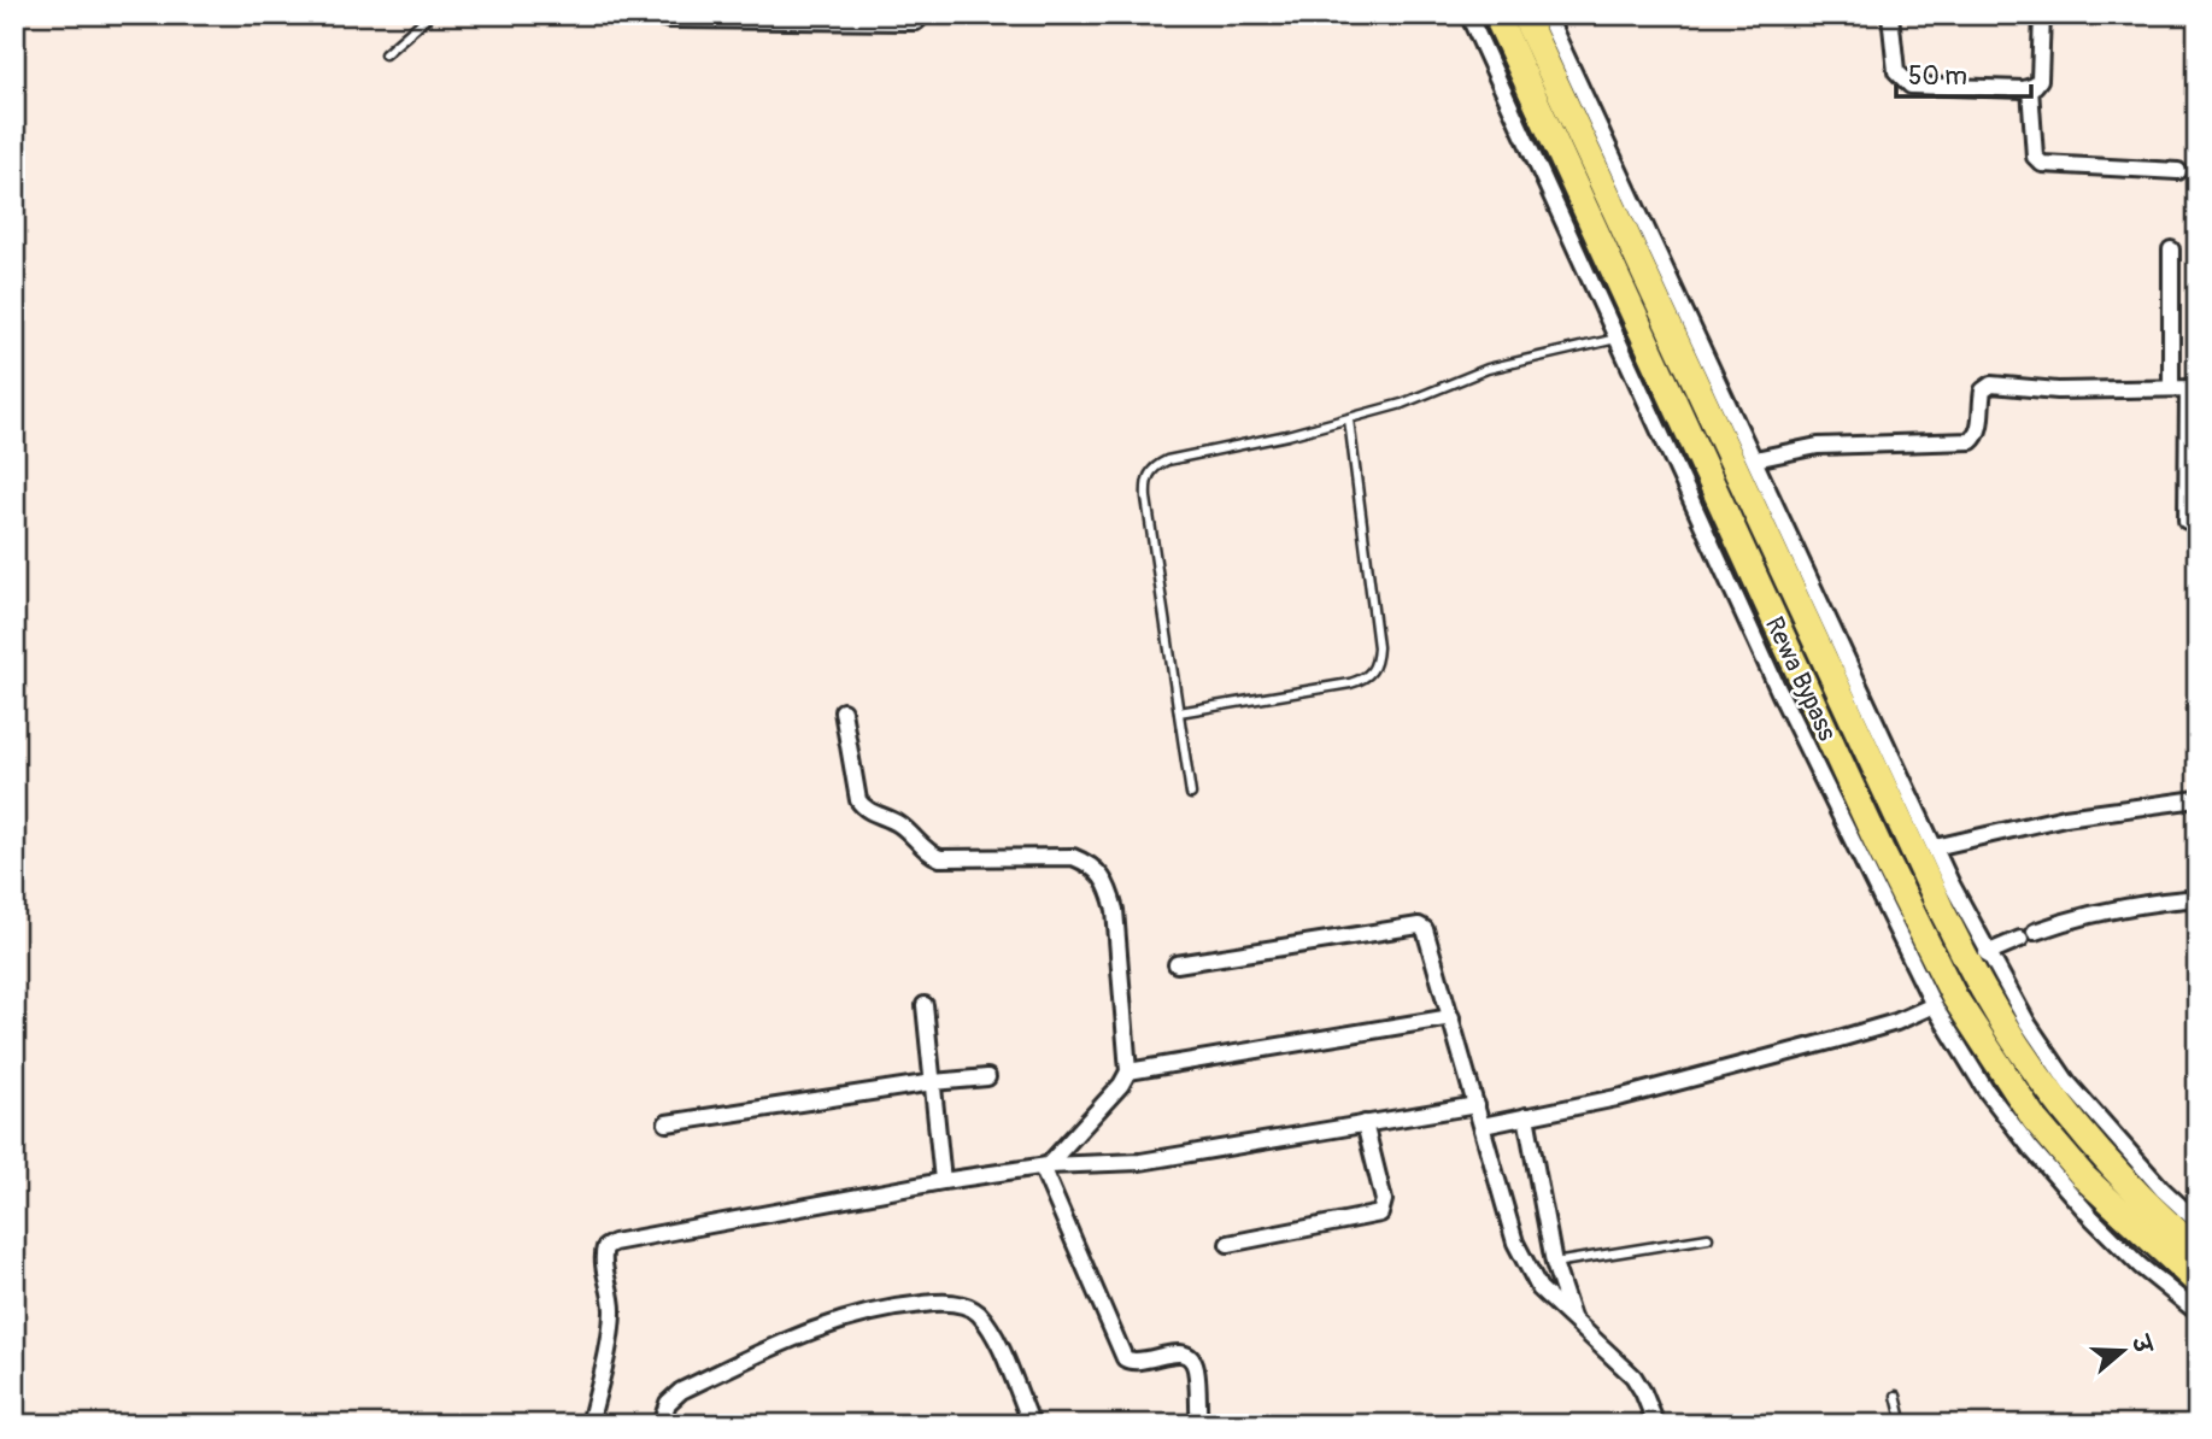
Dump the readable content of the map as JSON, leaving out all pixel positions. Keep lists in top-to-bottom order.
{
  "streets": {
    "highway": ["Rewa Bypass"]
  },
  "scale_bar": "50 m",
  "north": "right"
}
